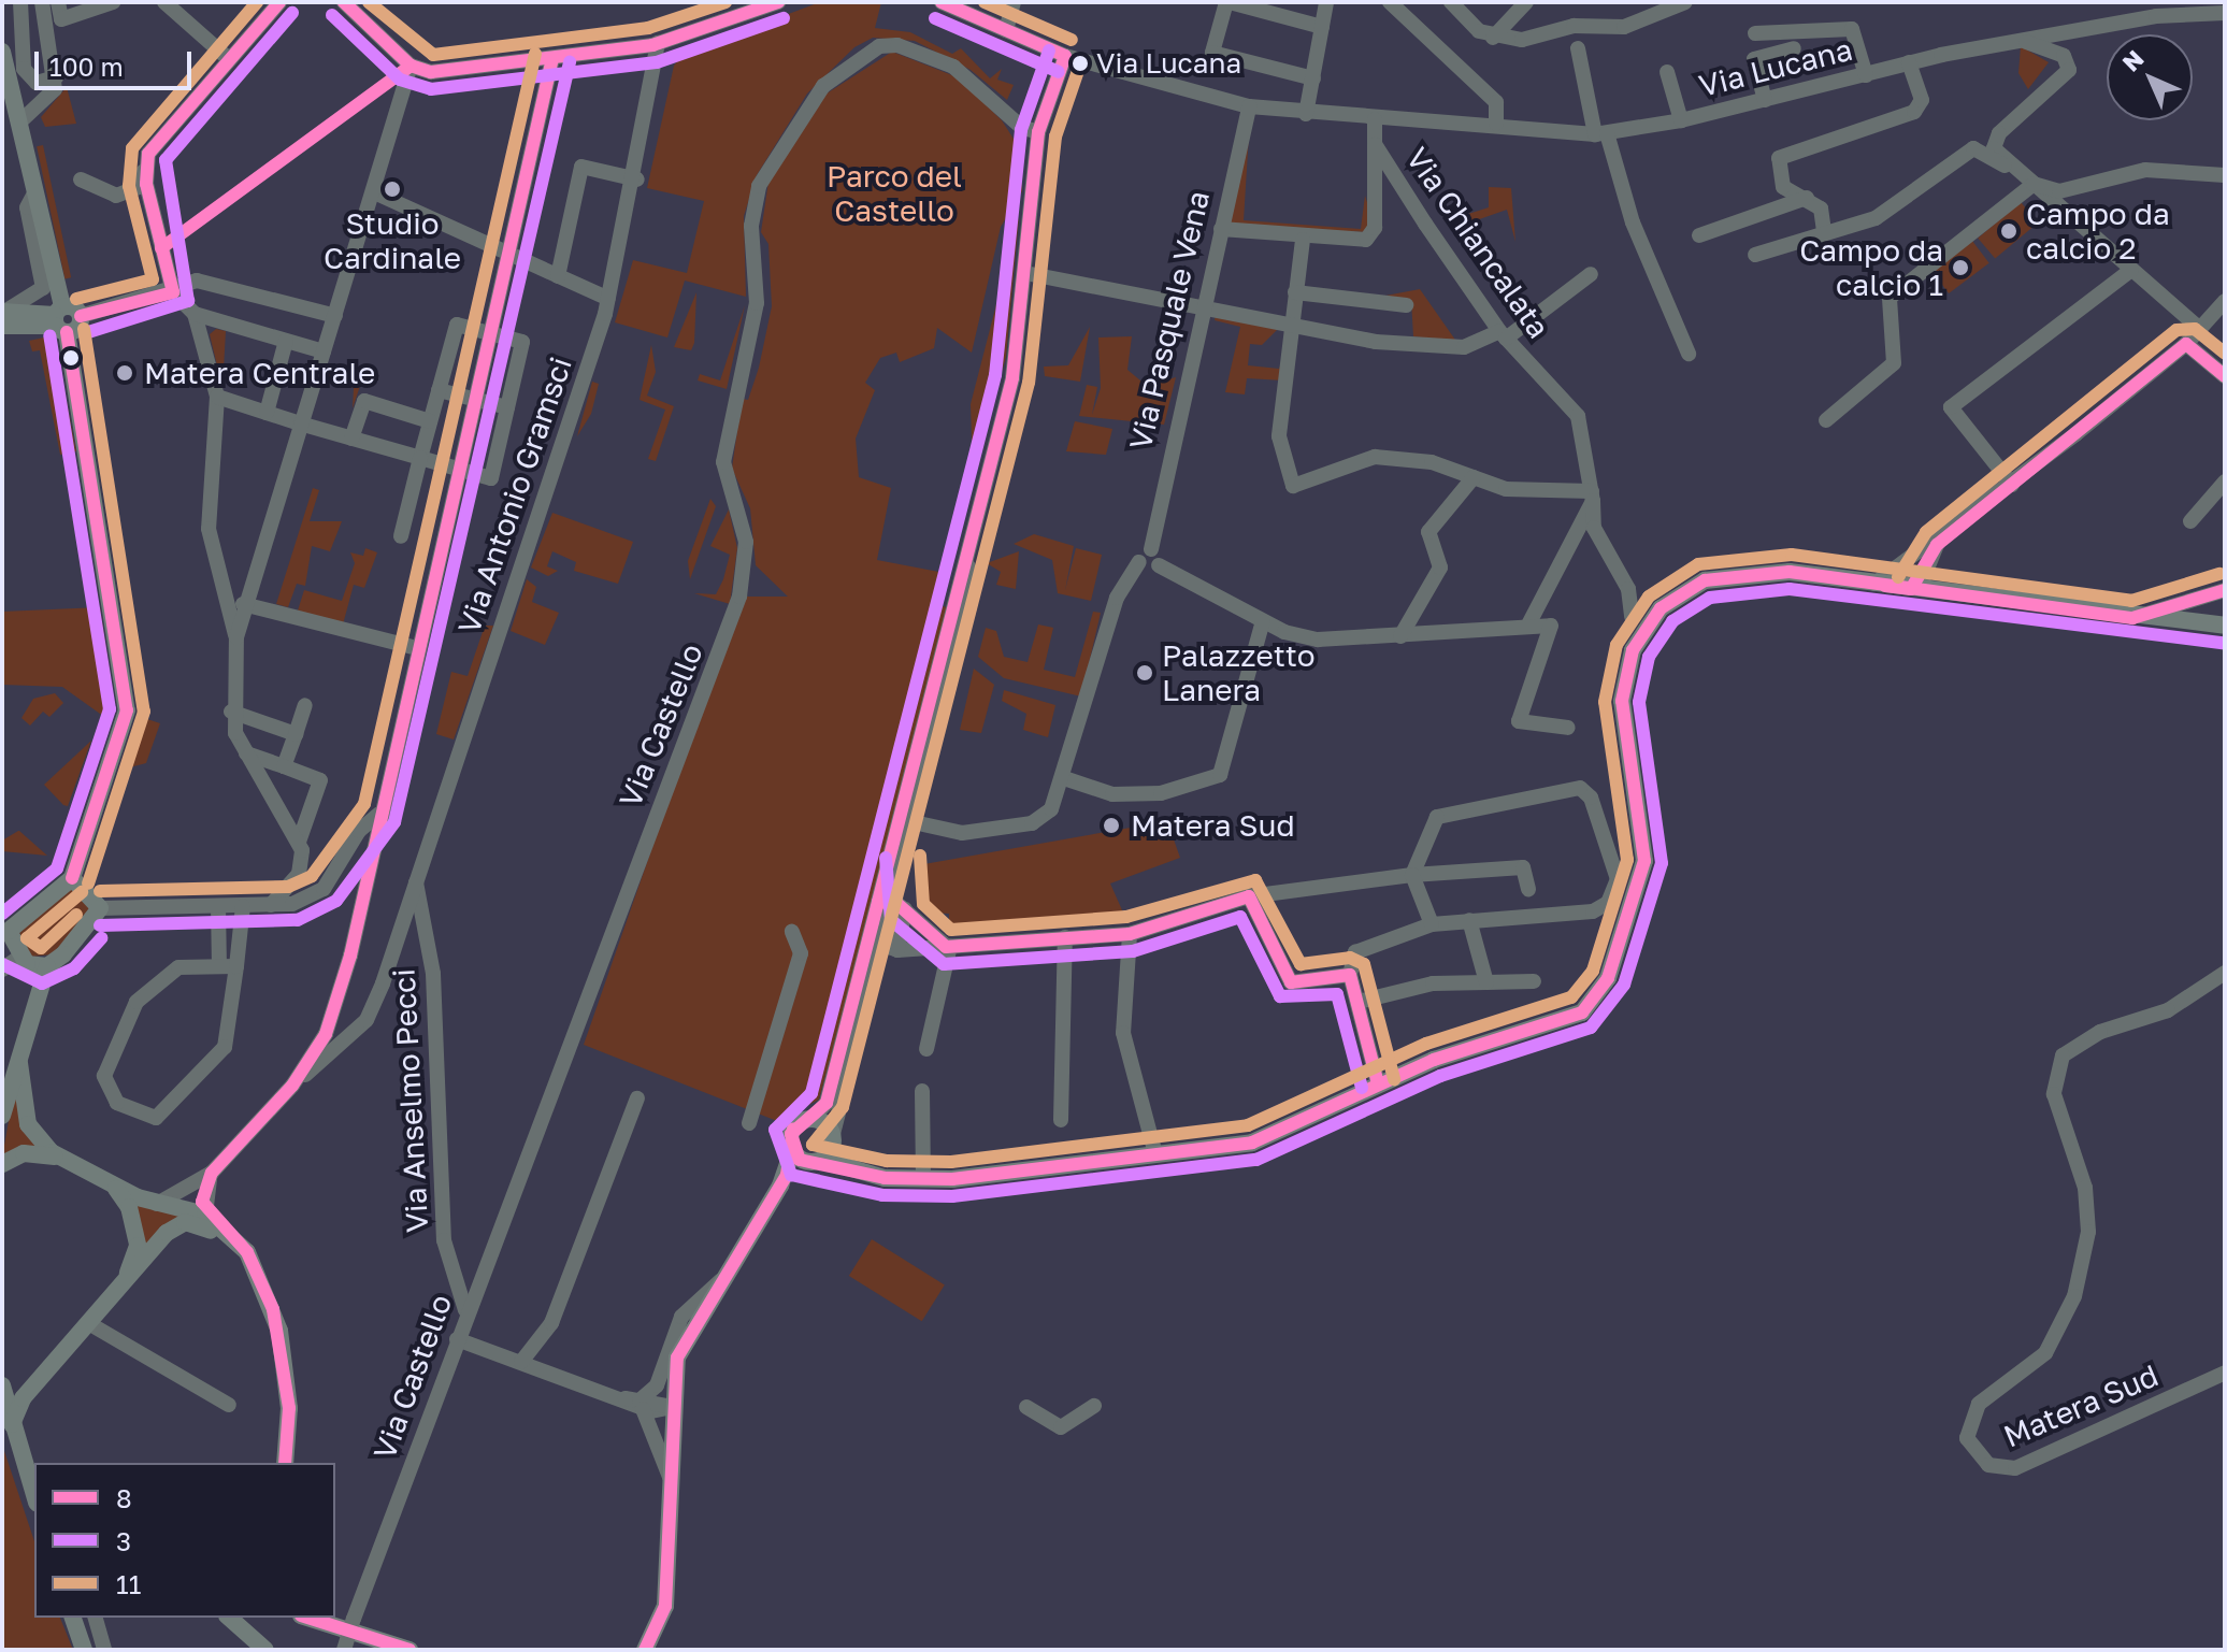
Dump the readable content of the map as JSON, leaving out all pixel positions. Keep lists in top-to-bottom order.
{
  "streets": {
    "street": [
      "Via Lucana",
      "Via Chiancalata",
      "Via Pasquale Vena",
      "Via Antonio Gramsci",
      "Via Castello",
      "Via Anselmo Pecci",
      "Matera Sud"
    ]
  },
  "crossings": [
    ["Via Lucana", "Via Chiancalata"],
    ["Via Lucana", "Via Pasquale Vena"],
    ["Via Antonio Gramsci", "Via Anselmo Pecci"],
    ["Via Castello", "Via Anselmo Pecci"]
  ],
  "parks": ["Parco del Castello"],
  "places": [
    "Via Lucana",
    "Studio Cardinale",
    "Campo da calcio 2",
    "Campo da calcio 1",
    "Matera Centrale",
    "Palazzetto Lanera",
    "Matera Sud"
  ],
  "lines": ["transit line 8", "transit line 11", "transit line 3"],
  "legend": ["8", "3", "11"],
  "scale_bar": "100 m",
  "north": "top left"
}
